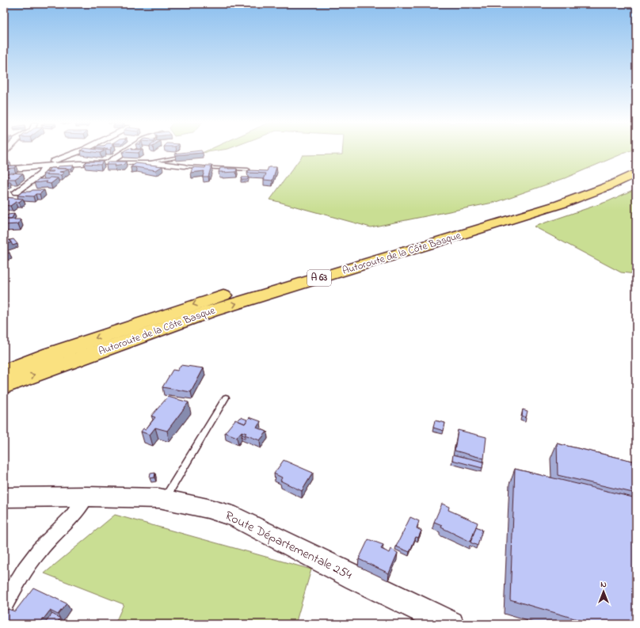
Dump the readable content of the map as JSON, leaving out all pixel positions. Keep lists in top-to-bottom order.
{
  "streets": {
    "highway": ["Autoroute de la Côte Basque", "A 63"],
    "street": ["Route Départementale 254"]
  },
  "north": "top"
}
